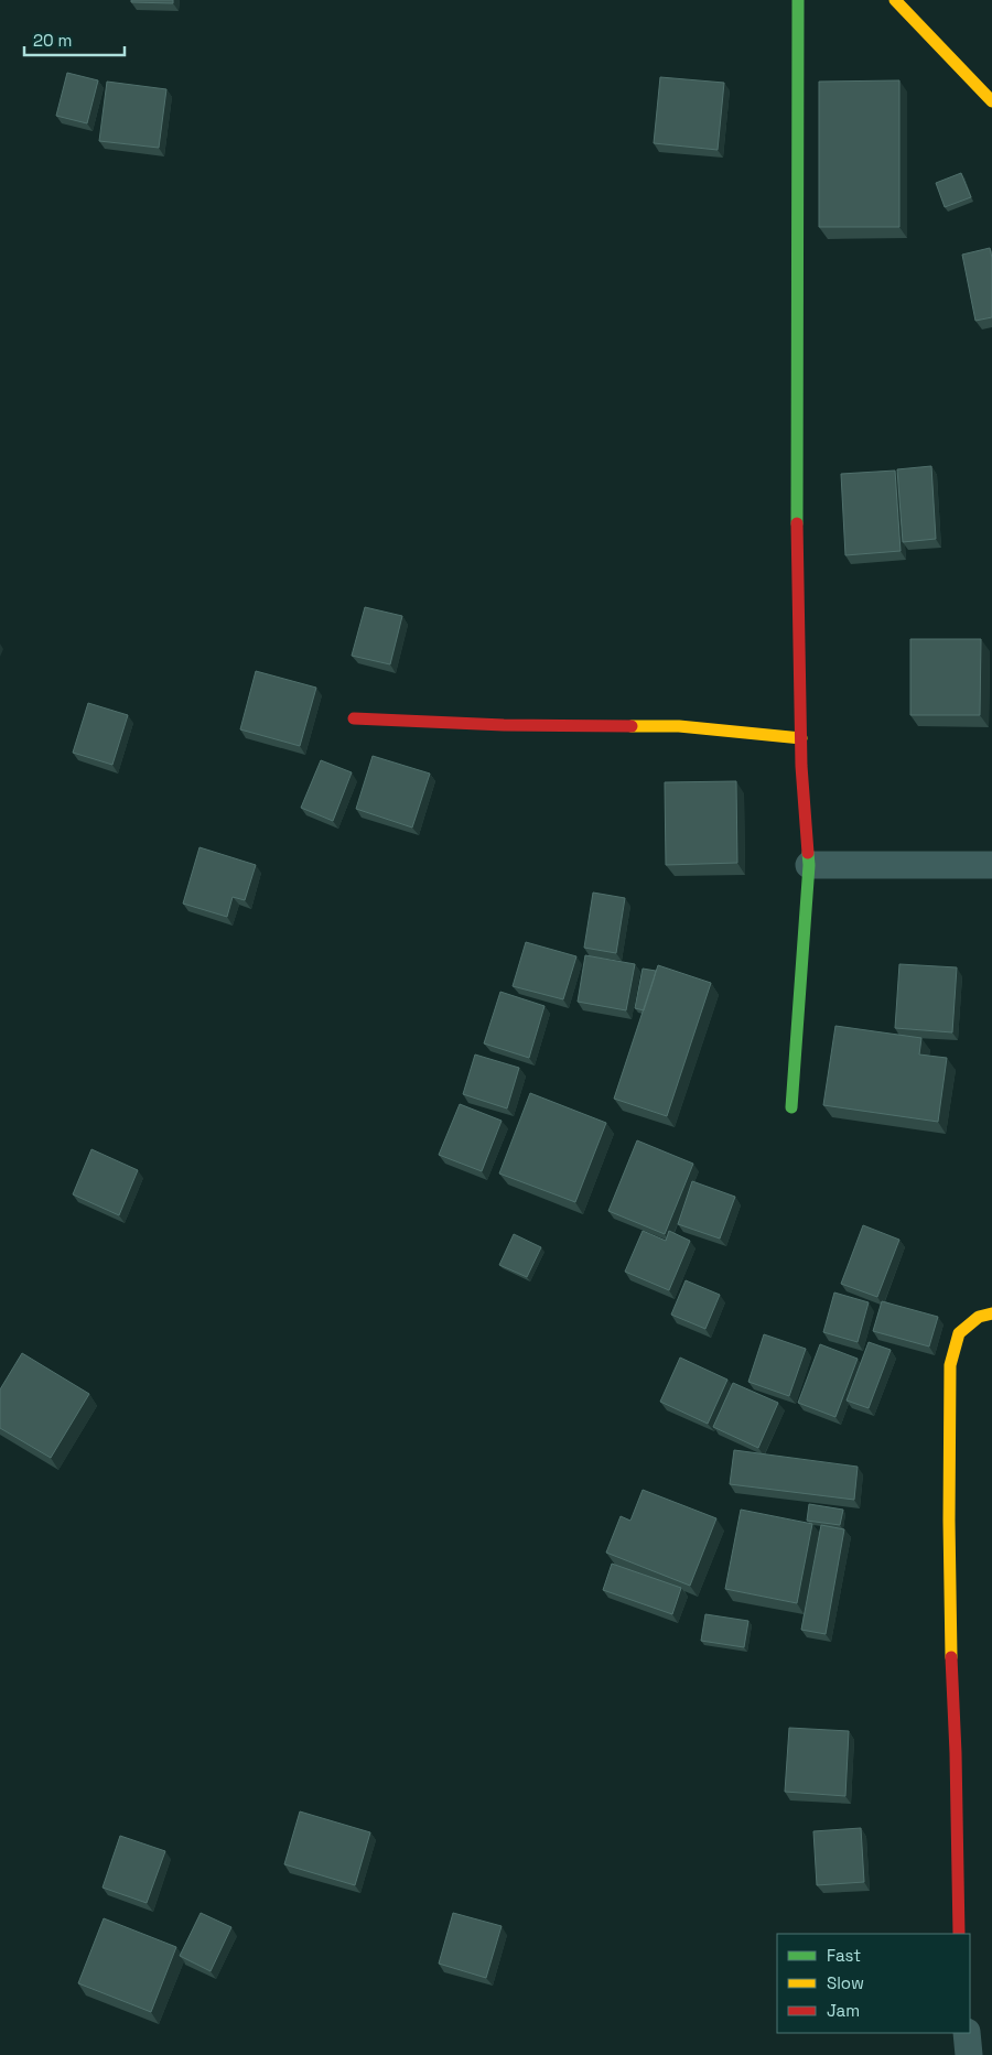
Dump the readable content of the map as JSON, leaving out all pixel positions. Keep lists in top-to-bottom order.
{
  "legend": ["Fast", "Slow", "Jam"],
  "scale_bar": "20 m"
}
